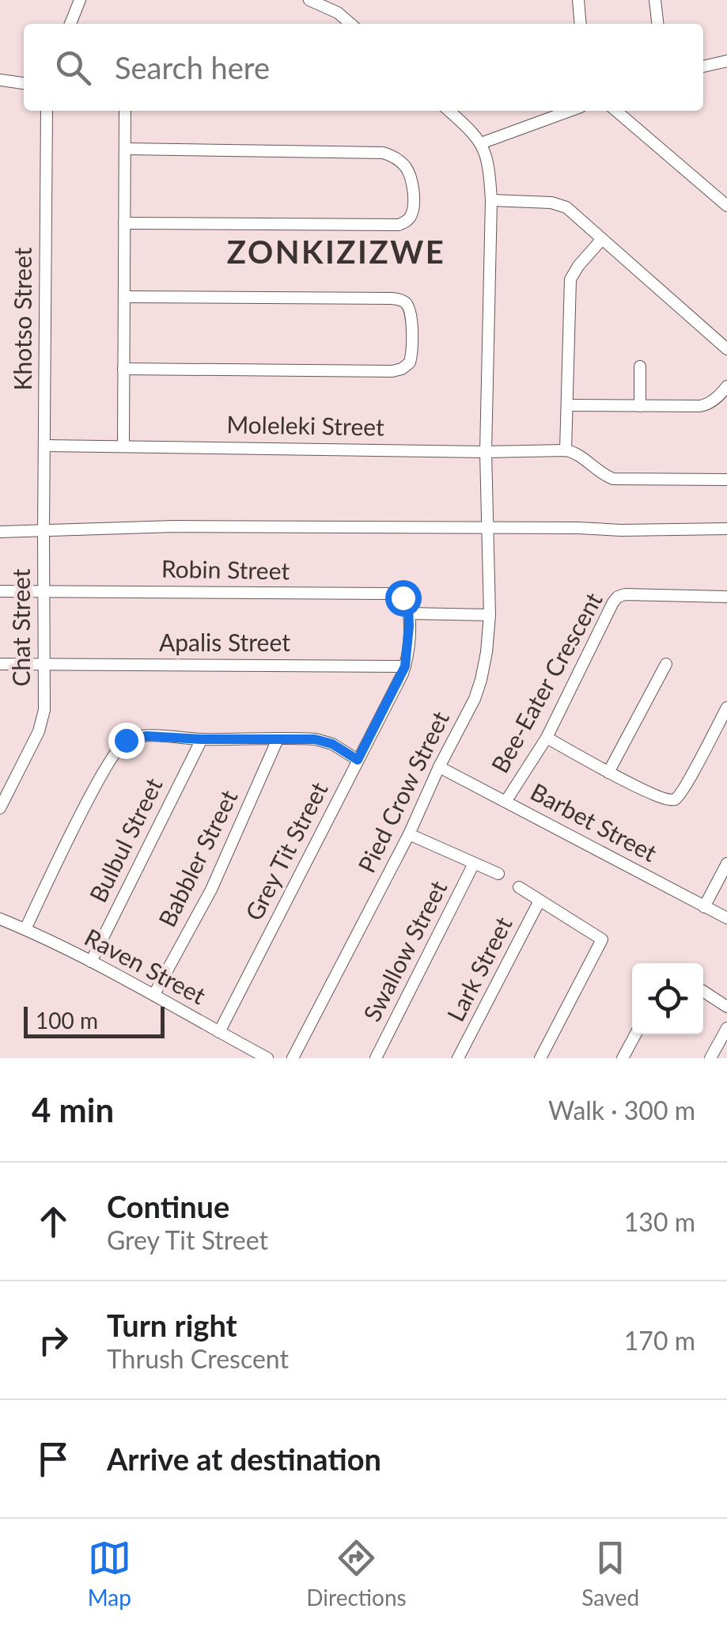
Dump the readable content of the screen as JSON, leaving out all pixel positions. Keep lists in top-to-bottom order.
{
  "streets": {
    "street": [
      "Khotso Street",
      "Moleleki Street",
      "Robin Street",
      "Chat Street",
      "Apalis Street",
      "Bee-Eater Crescent",
      "Pied Crow Street",
      "Barbet Street",
      "Bulbul Street",
      "Grey Tit Street",
      "Babbler Street",
      "Swallow Street",
      "Raven Street",
      "Lark Street"
    ]
  },
  "crossings": [
    ["Khotso Street", "Moleleki Street"],
    ["Khotso Street", "Chat Street"],
    ["Moleleki Street", "Pied Crow Street"],
    ["Robin Street", "Chat Street"],
    ["Robin Street", "Grey Tit Street"],
    ["Chat Street", "Apalis Street"],
    ["Apalis Street", "Grey Tit Street"],
    ["Bee-Eater Crescent", "Barbet Street"],
    ["Pied Crow Street", "Barbet Street"],
    ["Bulbul Street", "Raven Street"],
    ["Grey Tit Street", "Raven Street"],
    ["Babbler Street", "Raven Street"]
  ],
  "districts": ["ZONKIZIZWE"],
  "scale_bar": "100 m",
  "page": {
    "search": "Search here",
    "scale": "100 m",
    "heading": ["4 min", "Walk · 300 m"],
    "list": [
      ["Continue", "Grey Tit Street", "130 m"],
      ["Turn right", "Thrush Crescent", "170 m"],
      "Arrive at destination"
    ],
    "nav": ["Map", "Directions", "Saved"]
  }
}
